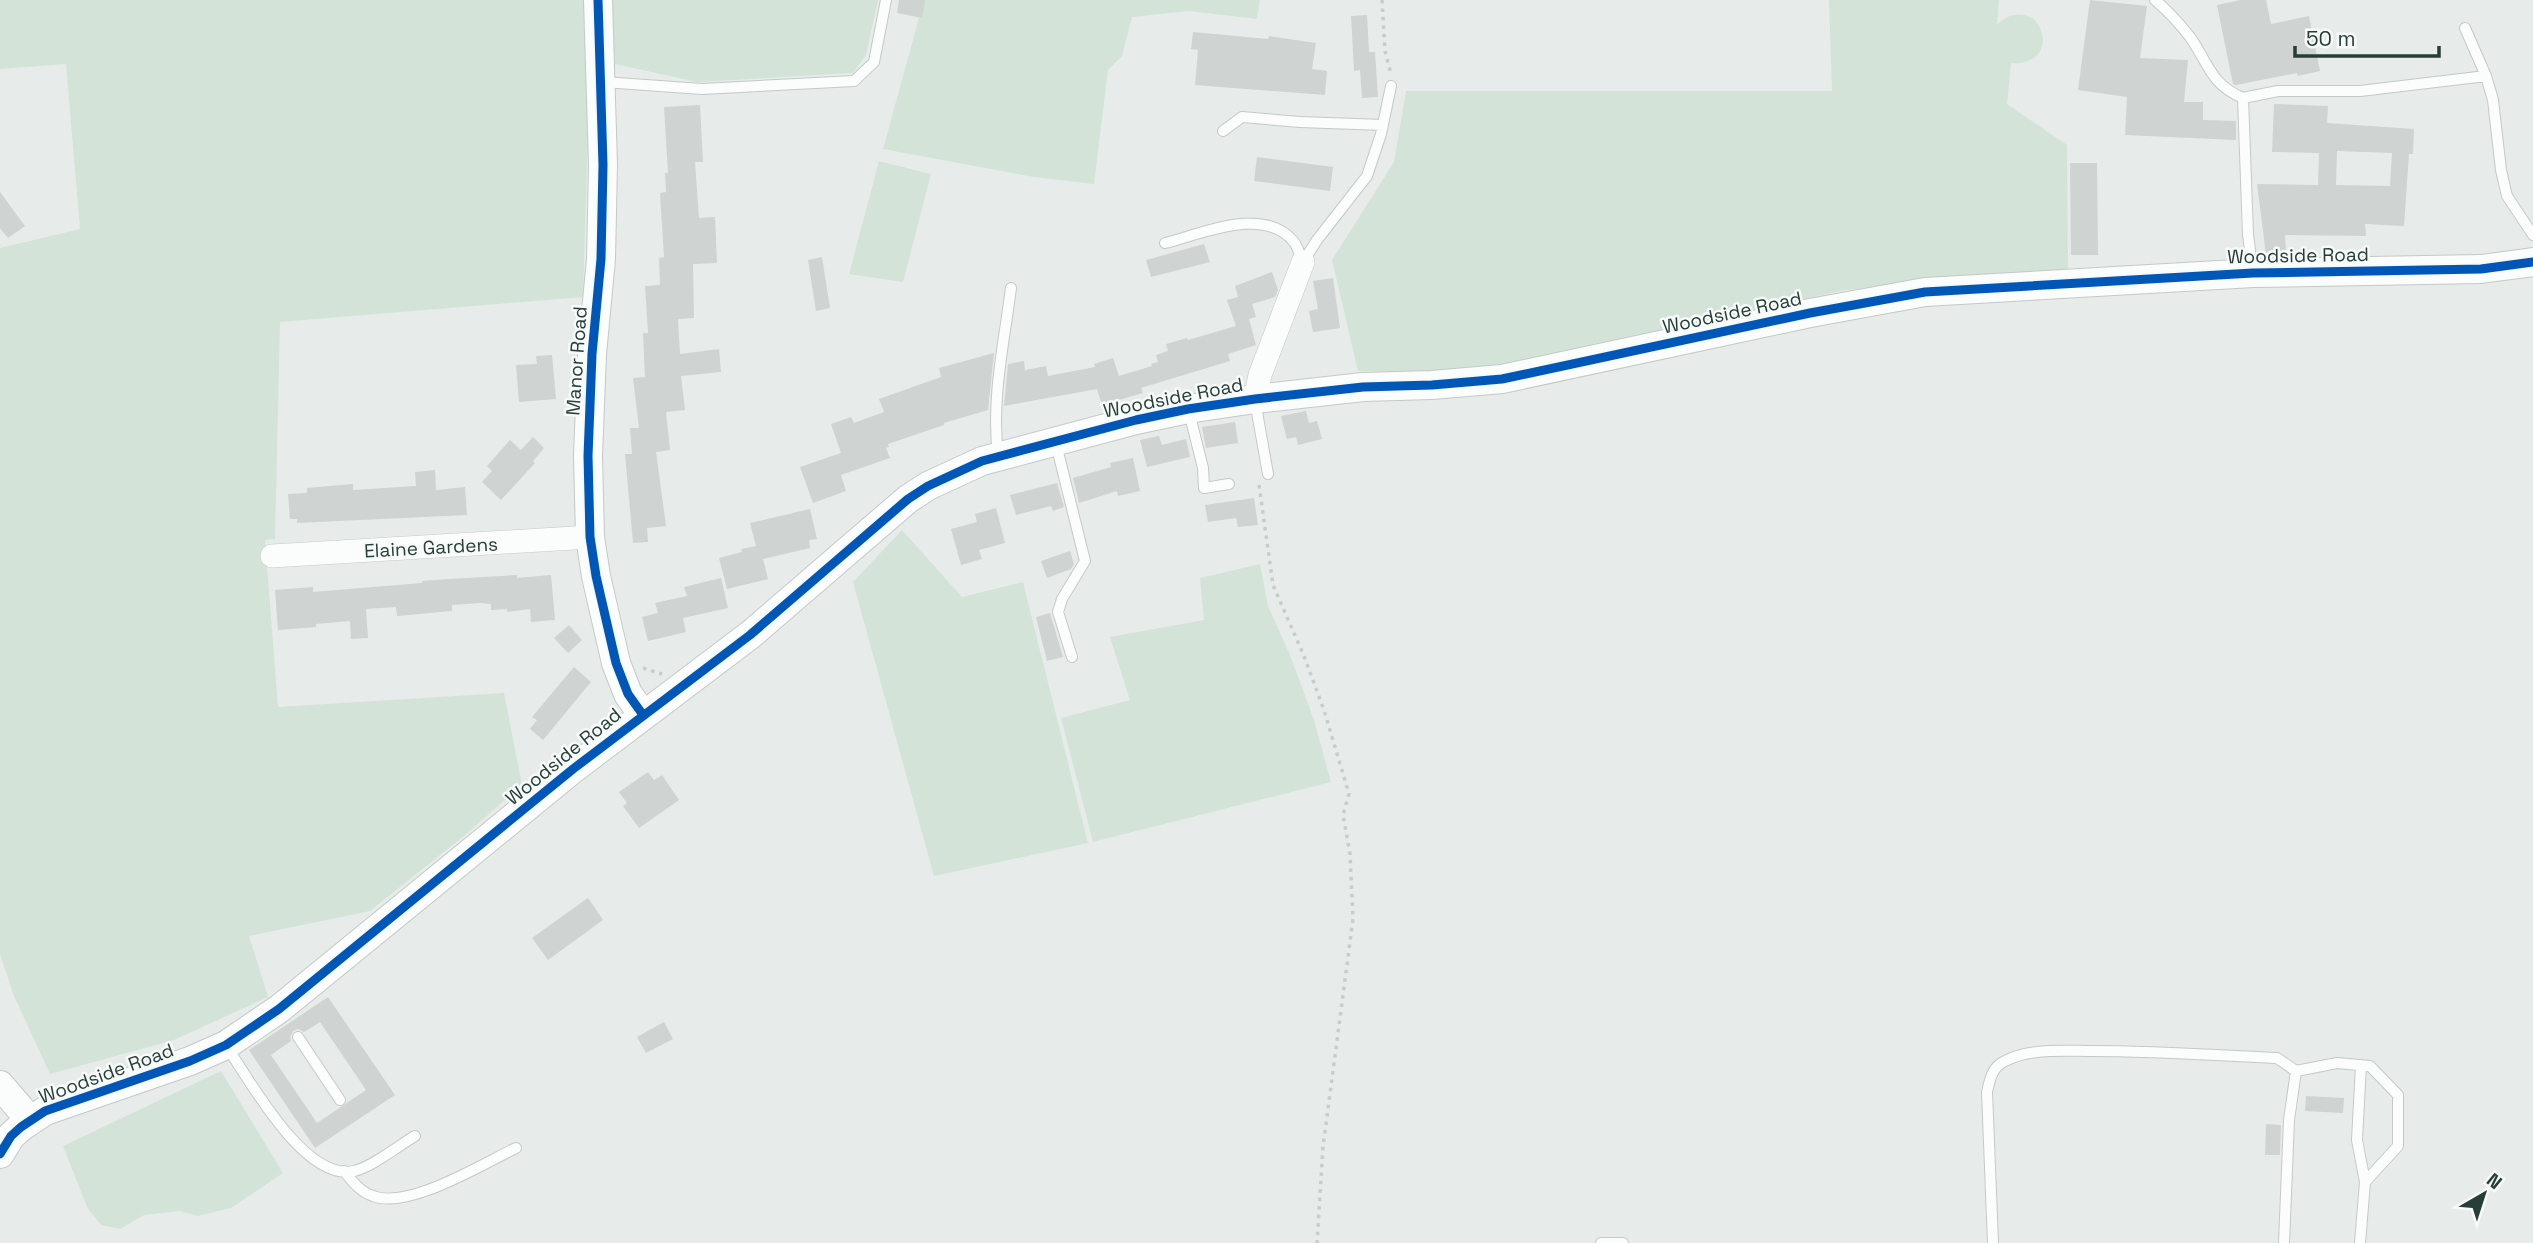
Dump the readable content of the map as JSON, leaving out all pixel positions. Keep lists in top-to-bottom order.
{
  "streets": {
    "street": ["Woodside Road", "Manor Road", "Elaine Gardens"]
  },
  "crossings": [
    ["Woodside Road", "Manor Road"],
    ["Manor Road", "Elaine Gardens"]
  ],
  "scale_bar": "50 m",
  "north": "top right"
}
